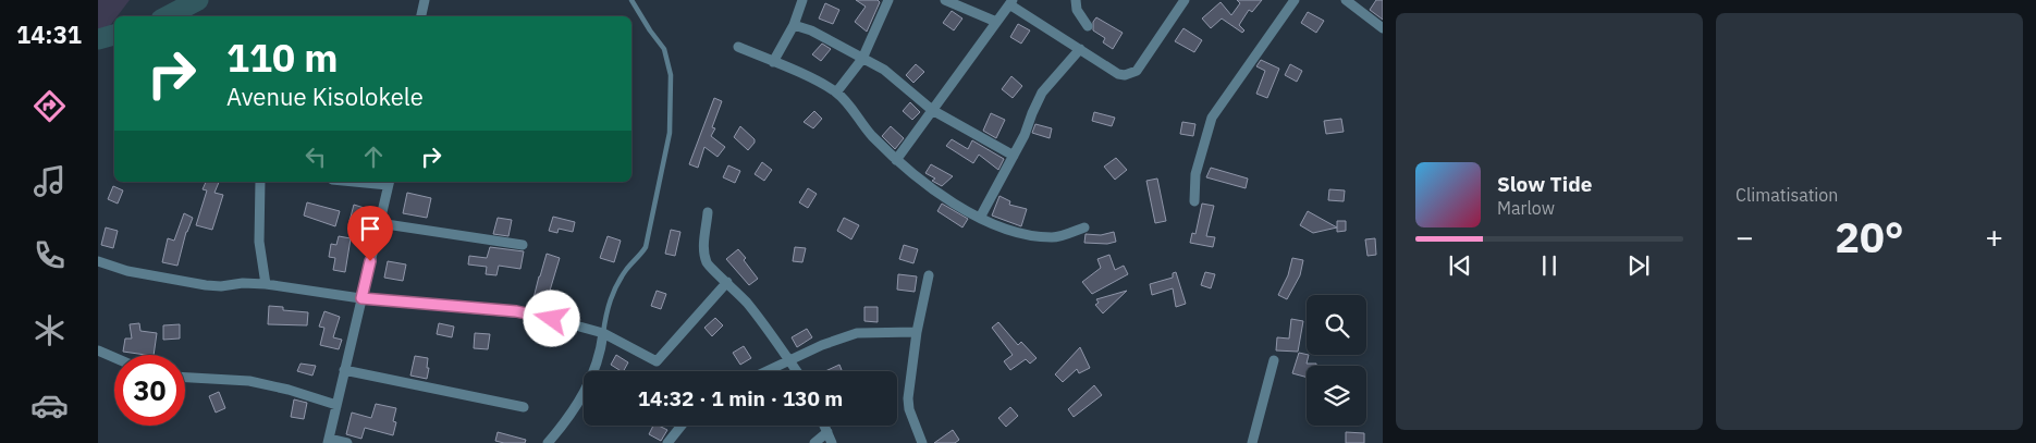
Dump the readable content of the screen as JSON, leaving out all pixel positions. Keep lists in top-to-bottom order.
{
  "page": {
    "tabs": "14:31",
    "tile": "Climatisation",
    "turn": ["110 m", "Avenue Kisolokele"],
    "song": ["Slow Tide", "Marlow"],
    "heat": ["−", "20°", "+"],
    "limit": "30",
    "trip": "14:32 · 1 min · 130 m"
  }
}
